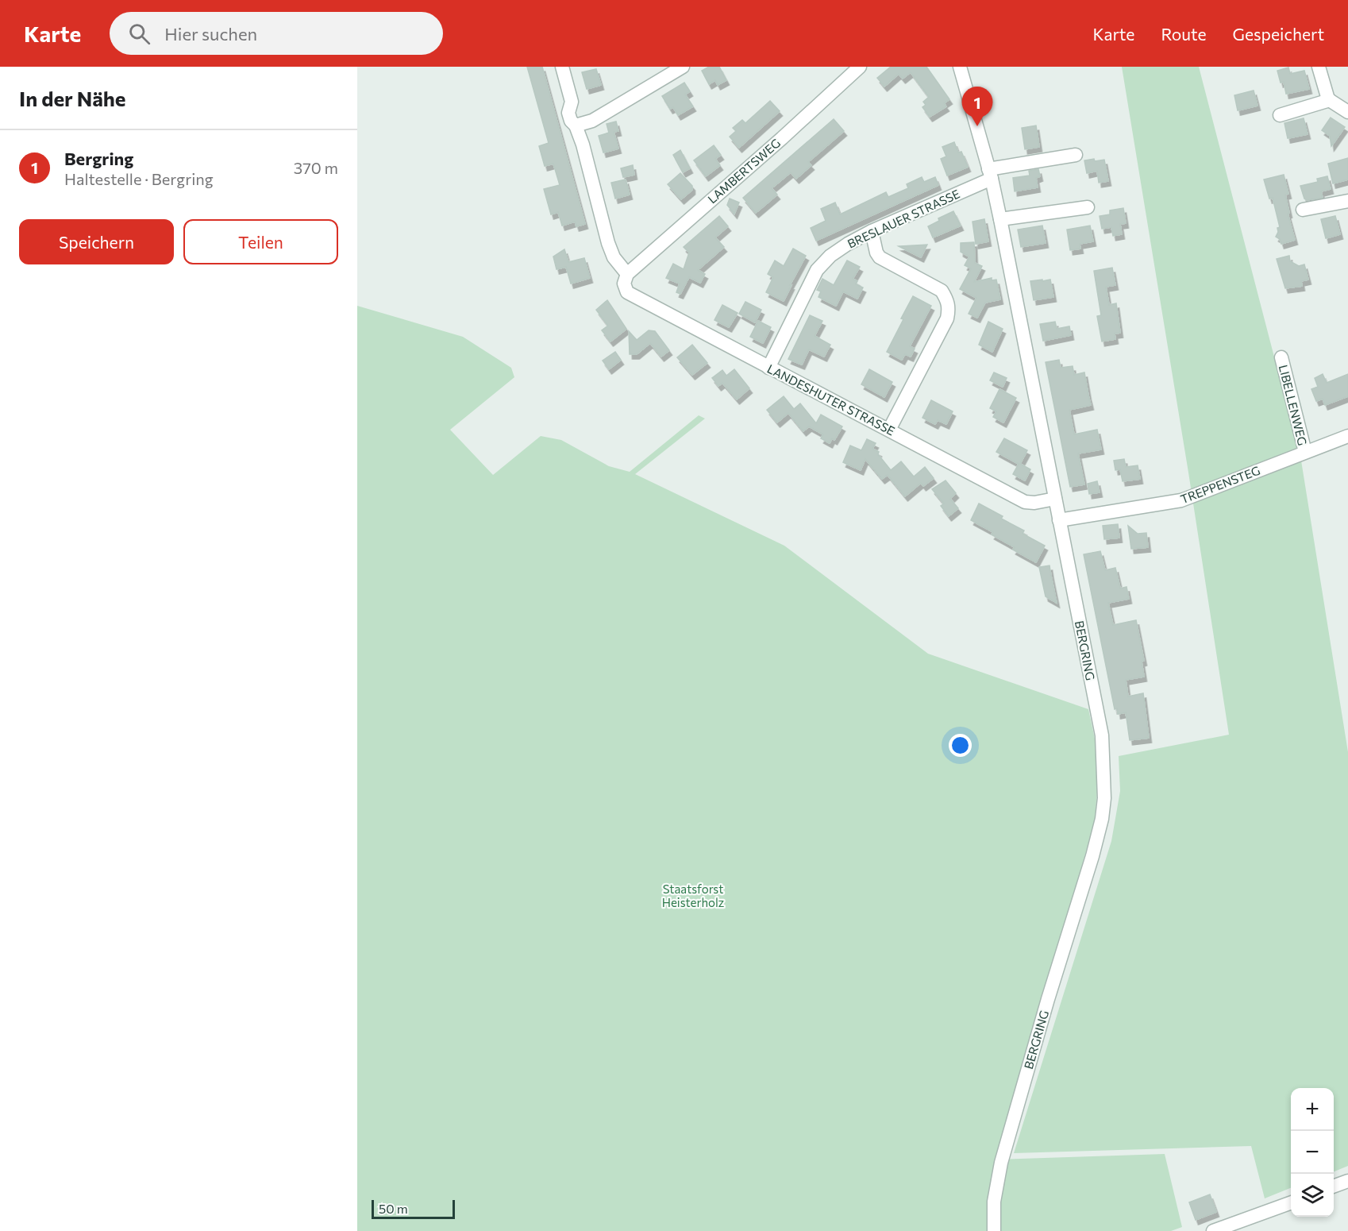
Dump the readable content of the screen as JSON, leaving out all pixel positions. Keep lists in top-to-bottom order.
{
  "streets": {
    "street": [
      "LAMBERTSWEG",
      "BRESLAUER STRASSE",
      "LANDESHUTER STRASSE",
      "LIBELLENWEG",
      "TREPPENSTEG",
      "BERGRING"
    ]
  },
  "crossings": [
    ["LAMBERTSWEG", "LANDESHUTER STRASSE"],
    ["BRESLAUER STRASSE", "LANDESHUTER STRASSE"],
    ["BRESLAUER STRASSE", "BERGRING"],
    ["LANDESHUTER STRASSE", "BERGRING"],
    ["LIBELLENWEG", "TREPPENSTEG"],
    ["TREPPENSTEG", "BERGRING"]
  ],
  "parks": ["Staatsforst Heisterholz"],
  "scale_bar": "50 m",
  "page": {
    "header": "Karte",
    "search": "Hier suchen",
    "nav": ["Karte", "Route", "Gespeichert"],
    "heading": "In der Nähe",
    "pins": "1",
    "list": [
      {
        "mark": "1",
        "name": "Bergring",
        "note": "Haltestelle · Bergring",
        "value": "370 m"
      }
    ],
    "buttons": ["Speichern", "Teilen"],
    "map_buttons": ["+", "−"],
    "scale": "50 m"
  }
}
